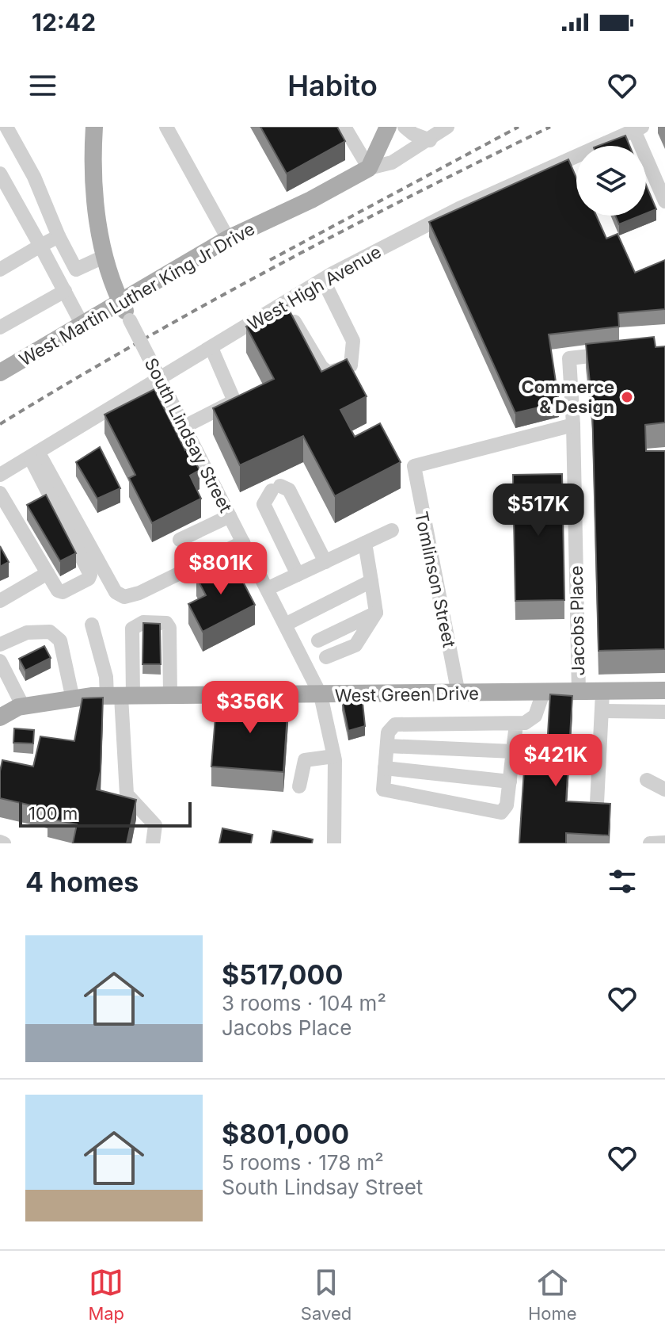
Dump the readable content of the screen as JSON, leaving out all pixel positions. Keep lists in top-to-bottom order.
{
  "streets": {
    "main road": ["West Martin Luther King Jr Drive", "South Lindsay Street", "West Green Drive"],
    "street": ["West High Avenue", "Tomlinson Street", "Jacobs Place"]
  },
  "crossings": [
    ["West High Avenue", "South Lindsay Street"],
    ["West Martin Luther King Jr Drive", "South Lindsay Street"],
    ["South Lindsay Street", "West Green Drive"],
    ["Tomlinson Street", "Jacobs Place"],
    ["Tomlinson Street", "West Green Drive"],
    ["Jacobs Place", "West Green Drive"]
  ],
  "places": ["Commerce & Design"],
  "scale_bar": "100 m",
  "page": {
    "status": "12:42",
    "header": "Habito",
    "price": [
      "$517K",
      "$801K",
      "$356K",
      "$421K"
    ],
    "scale": "100 m",
    "heading": "4 homes",
    "list": [
      {
        "name": "$517,000",
        "note": "3 rooms · 104 m² · Jacobs Place"
      },
      {
        "name": "$801,000",
        "note": "5 rooms · 178 m² · South Lindsay Street"
      }
    ],
    "tabs": ["Map", "Saved", "Home"]
  }
}
